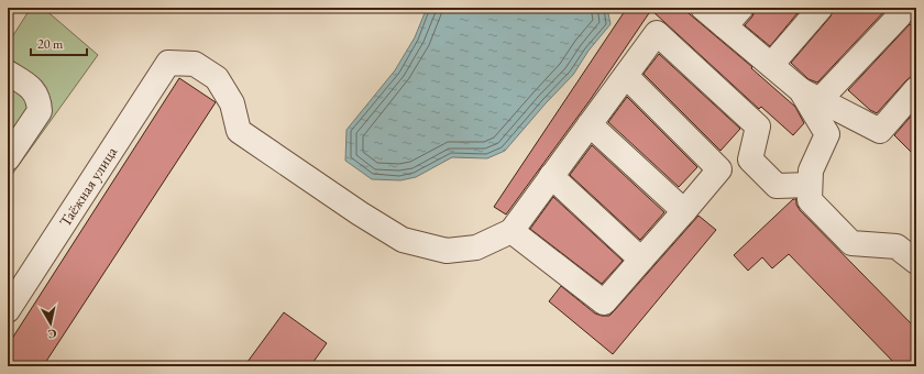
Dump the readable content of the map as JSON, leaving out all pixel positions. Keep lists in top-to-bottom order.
{
  "streets": {
    "lane": ["Таёжная улица"]
  },
  "scale_bar": "20 m",
  "north": "bottom"
}
